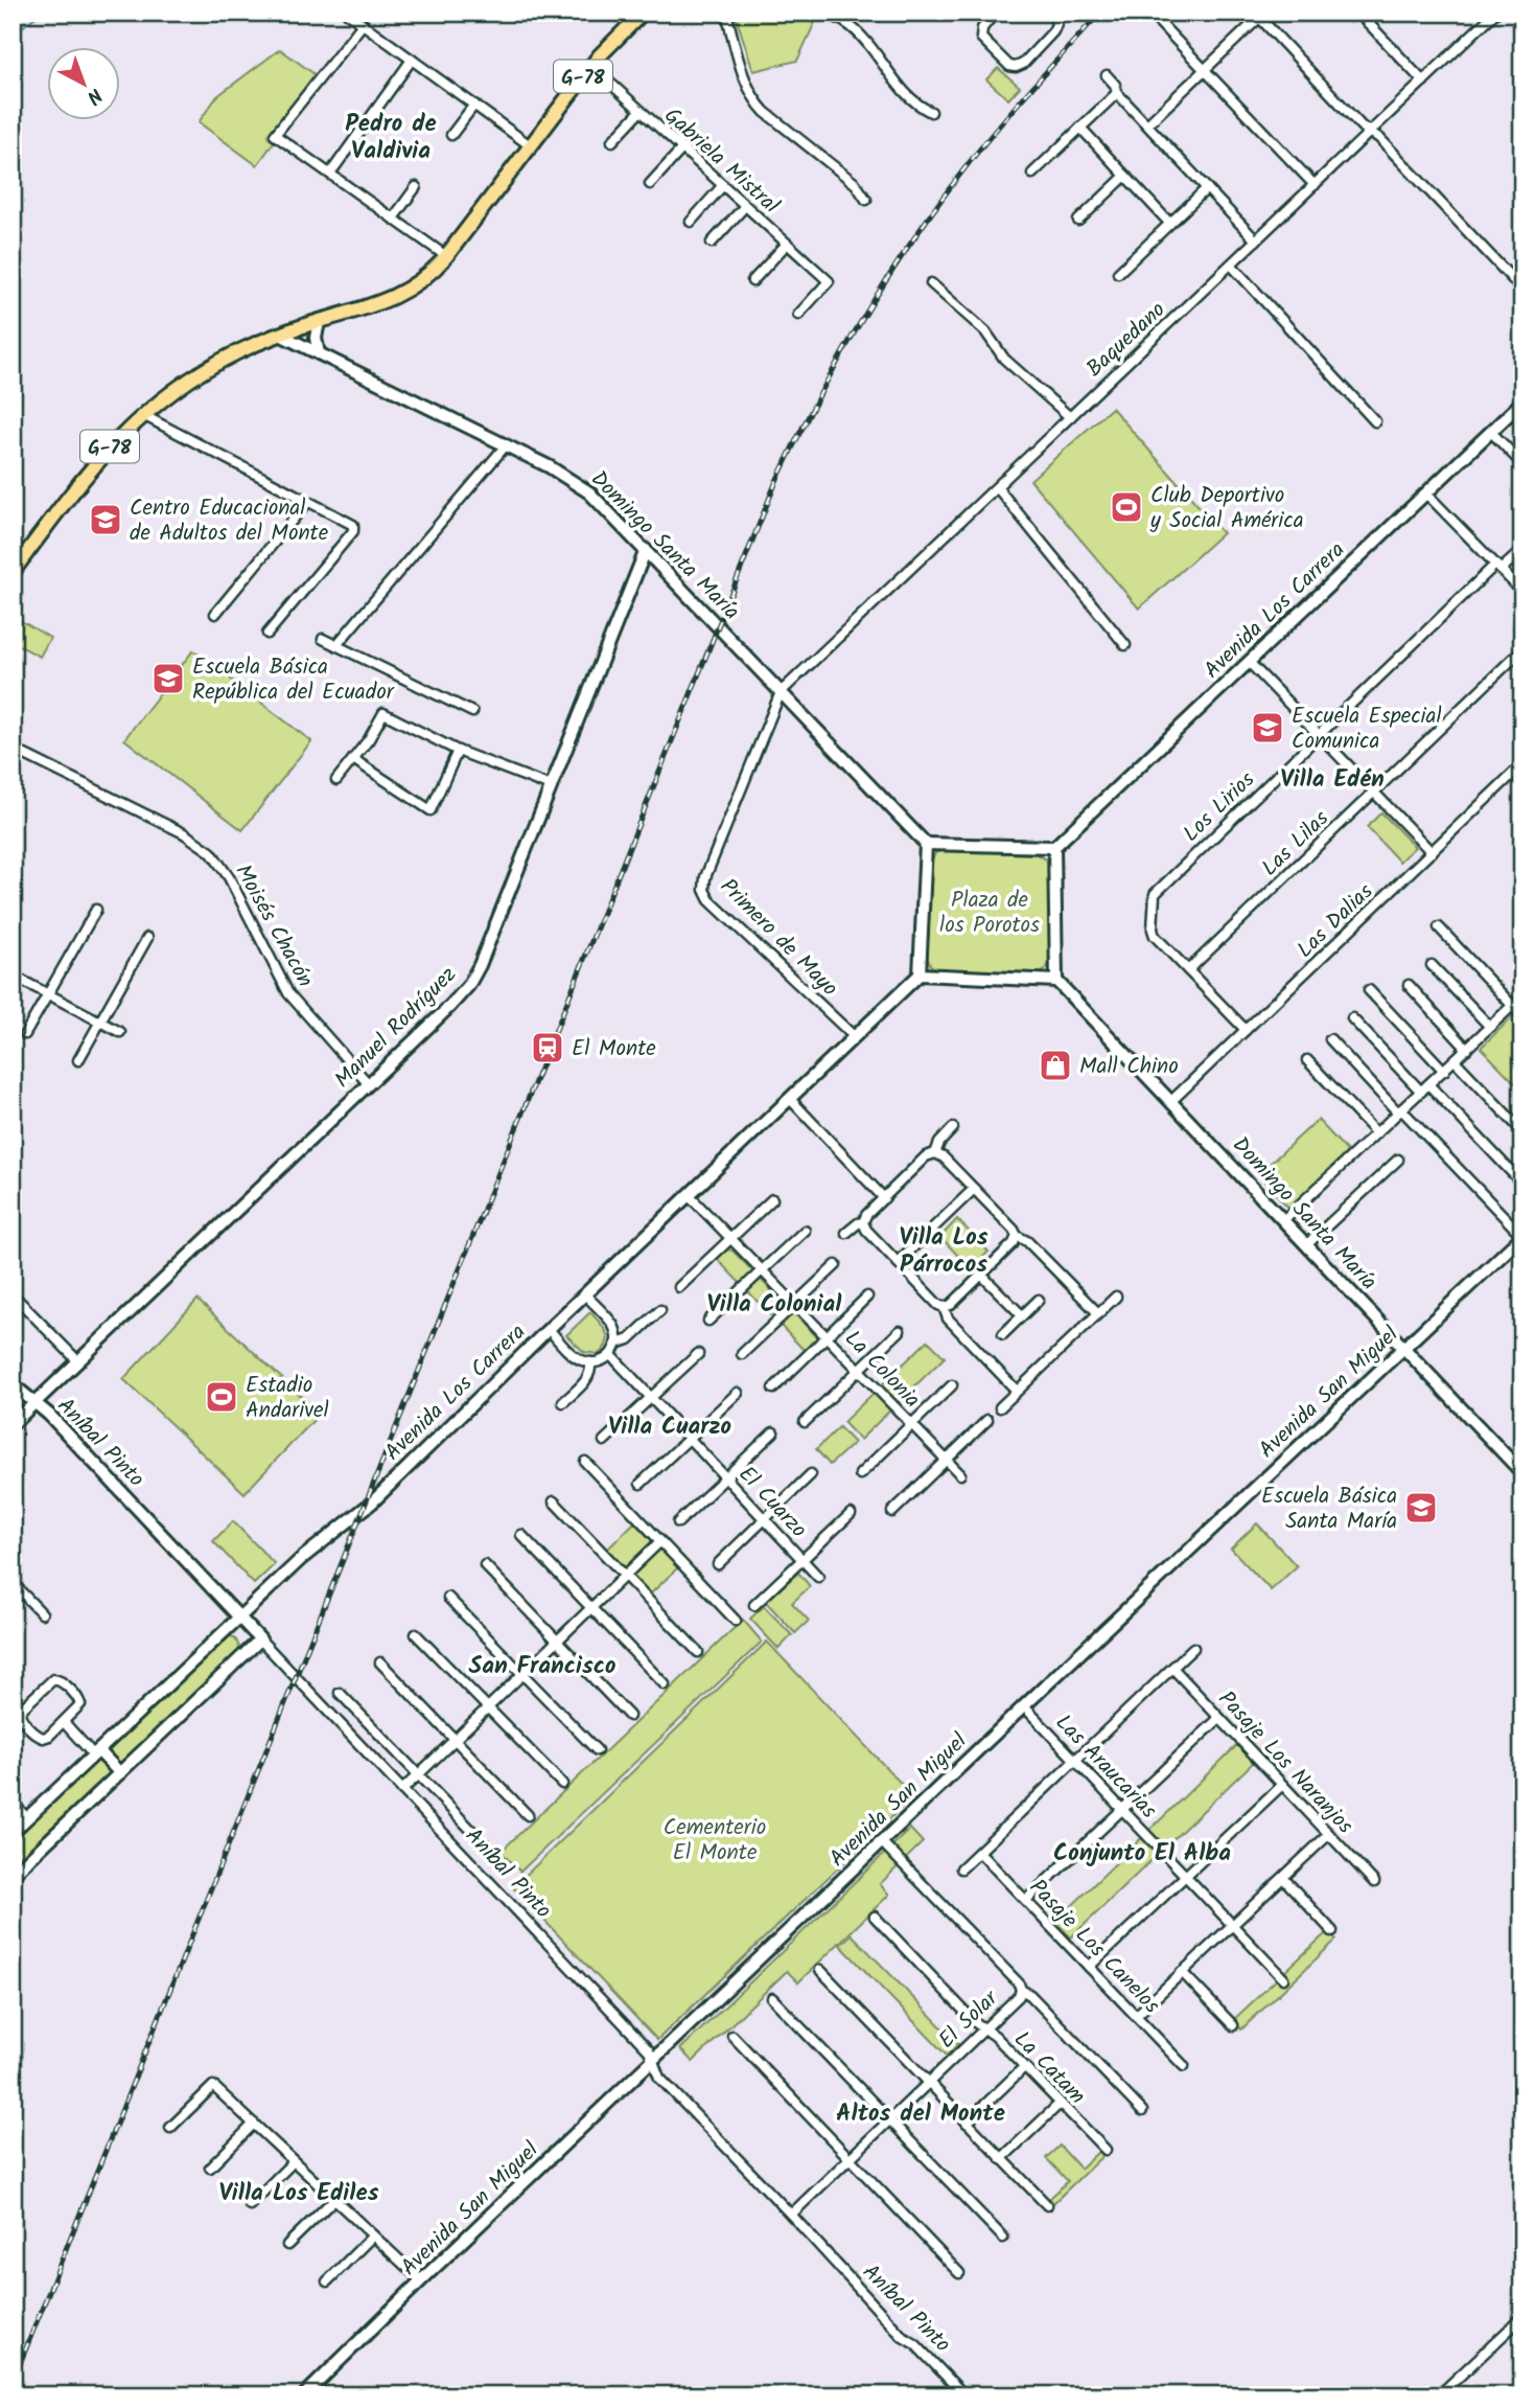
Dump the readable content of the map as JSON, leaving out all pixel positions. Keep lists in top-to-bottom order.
{
  "streets": {
    "main road": ["G-78"],
    "street": [
      "Gabriela Mistral",
      "Baquedano",
      "Domingo Santa María",
      "Avenida Los Carrera",
      "Los Lirios",
      "Las Lilas",
      "Las Dalias",
      "Moisés Chacón",
      "Primero de Mayo",
      "Manuel Rodríguez",
      "La Colonia",
      "Avenida San Miguel",
      "Aníbal Pinto",
      "El Cuarzo",
      "Pasaje Los Naranjos",
      "Las Araucarias",
      "Pasaje Los Canelos",
      "El Solar",
      "La Catam"
    ]
  },
  "crossings": [
    ["G-78", "Gabriela Mistral"],
    ["G-78", "Domingo Santa María"],
    ["Baquedano", "Domingo Santa María"],
    ["Baquedano", "Primero de Mayo"],
    ["Domingo Santa María", "Las Dalias"],
    ["Domingo Santa María", "Primero de Mayo"],
    ["Domingo Santa María", "Manuel Rodríguez"],
    ["Domingo Santa María", "Avenida San Miguel"],
    ["Avenida Los Carrera", "Primero de Mayo"],
    ["Avenida Los Carrera", "La Colonia"],
    ["Avenida Los Carrera", "Aníbal Pinto"],
    ["Los Lirios", "Las Lilas"],
    ["Los Lirios", "Las Dalias"],
    ["Moisés Chacón", "Manuel Rodríguez"],
    ["Manuel Rodríguez", "Aníbal Pinto"],
    ["Avenida San Miguel", "Aníbal Pinto"],
    ["Avenida San Miguel", "Las Araucarias"],
    ["Avenida San Miguel", "El Solar"],
    ["Aníbal Pinto", "El Solar"],
    ["El Solar", "La Catam"]
  ],
  "districts": [
    "Pedro de Valdivia",
    "Villa Edén",
    "Villa Los Párrocos",
    "Villa Colonial",
    "Villa Cuarzo",
    "San Francisco",
    "Conjunto El Alba",
    "Altos del Monte",
    "Villa Los Ediles"
  ],
  "parks": ["Plaza de los Porotos", "Cementerio El Monte"],
  "places": {
    "sports": ["Club Deportivo y Social América", "Estadio Andarivel"],
    "school or university": [
      "Centro Educacional de Adultos del Monte",
      "Escuela Básica República del Ecuador",
      "Escuela Especial Comunica",
      "Escuela Básica Santa María"
    ],
    "station": ["El Monte"],
    "shop": ["Mall Chino"]
  },
  "north": "bottom right"
}
